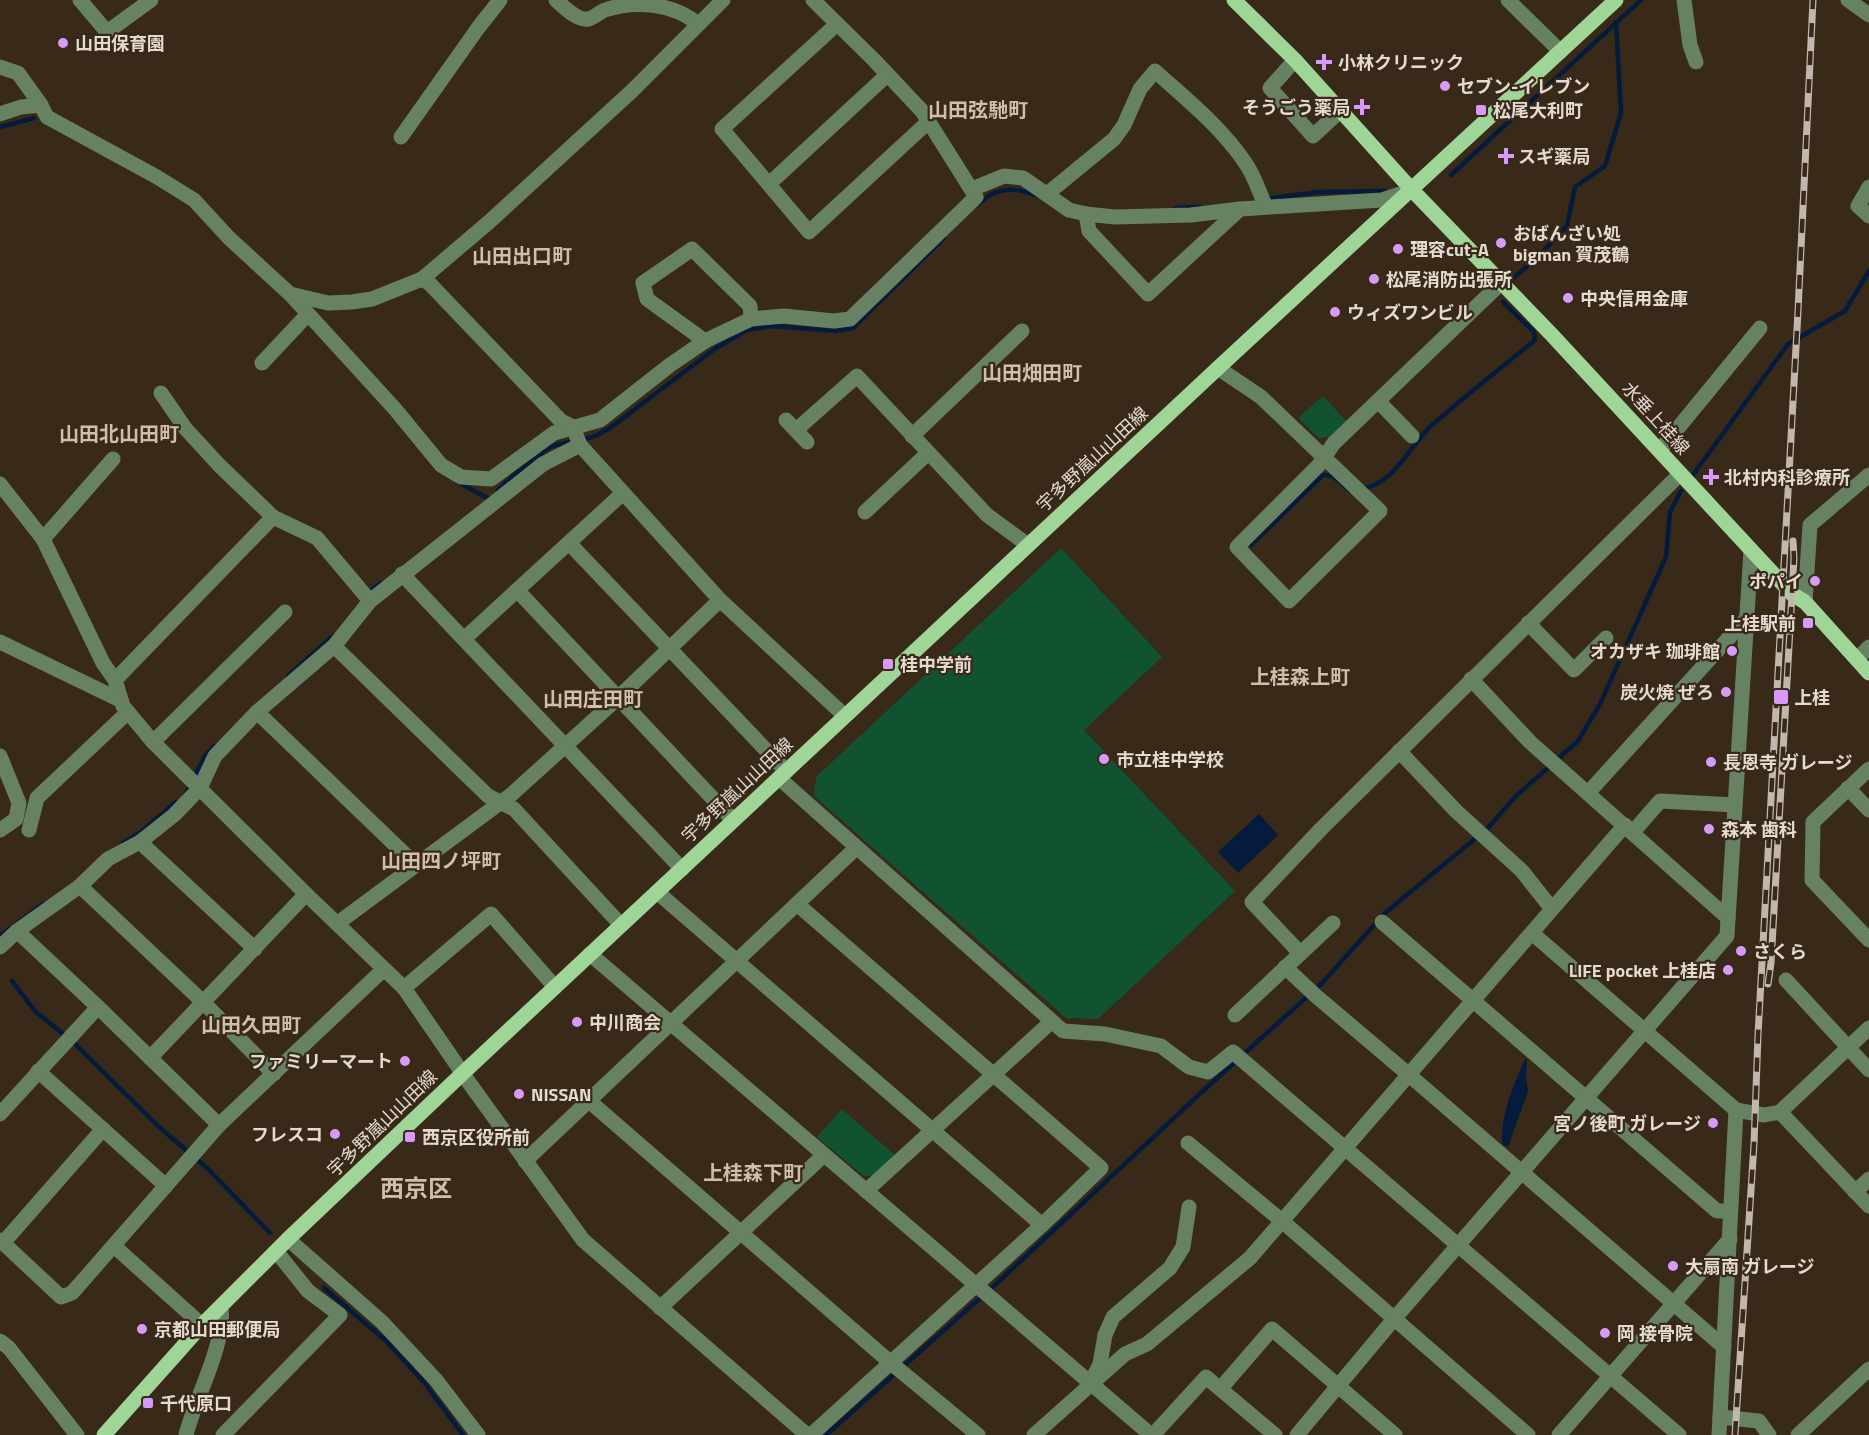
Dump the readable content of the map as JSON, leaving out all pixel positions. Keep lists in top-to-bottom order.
{
  "streets": {
    "main road": ["水垂上桂線", "宇多野嵐山山田線"]
  },
  "crossings": [
    ["水垂上桂線", "宇多野嵐山山田線"]
  ],
  "districts": [
    "山田弦馳町",
    "山田出口町",
    "山田畑田町",
    "山田北山田町",
    "上桂森上町",
    "山田庄田町",
    "山田四ノ坪町",
    "山田久田町",
    "上桂森下町",
    "西京区"
  ],
  "places": {
    "other": [
      "山田保育園",
      "セブン-イレブン",
      "おばんざい処 bigman 賀茂鶴",
      "理容cut-A",
      "松尾消防出張所",
      "中央信用金庫",
      "ウィズワンビル",
      "ポパイ",
      "オカザキ 珈琲館",
      "炭火焼 ぜろ",
      "市立桂中学校",
      "長恩寺 ガレージ",
      "森本 歯科",
      "さくら",
      "LIFE pocket 上桂店",
      "中川商会",
      "ファミリーマート",
      "NISSAN",
      "宮ノ後町 ガレージ",
      "フレスコ",
      "大扇南 ガレージ",
      "京都山田郵便局",
      "岡 接骨院"
    ],
    "health": [
      "小林クリニック",
      "そうごう薬局",
      "スギ薬局",
      "北村内科診療所"
    ],
    "transit": [
      "松尾大利町",
      "上桂駅前",
      "桂中学前",
      "上桂",
      "西京区役所前",
      "千代原口"
    ]
  }
}
